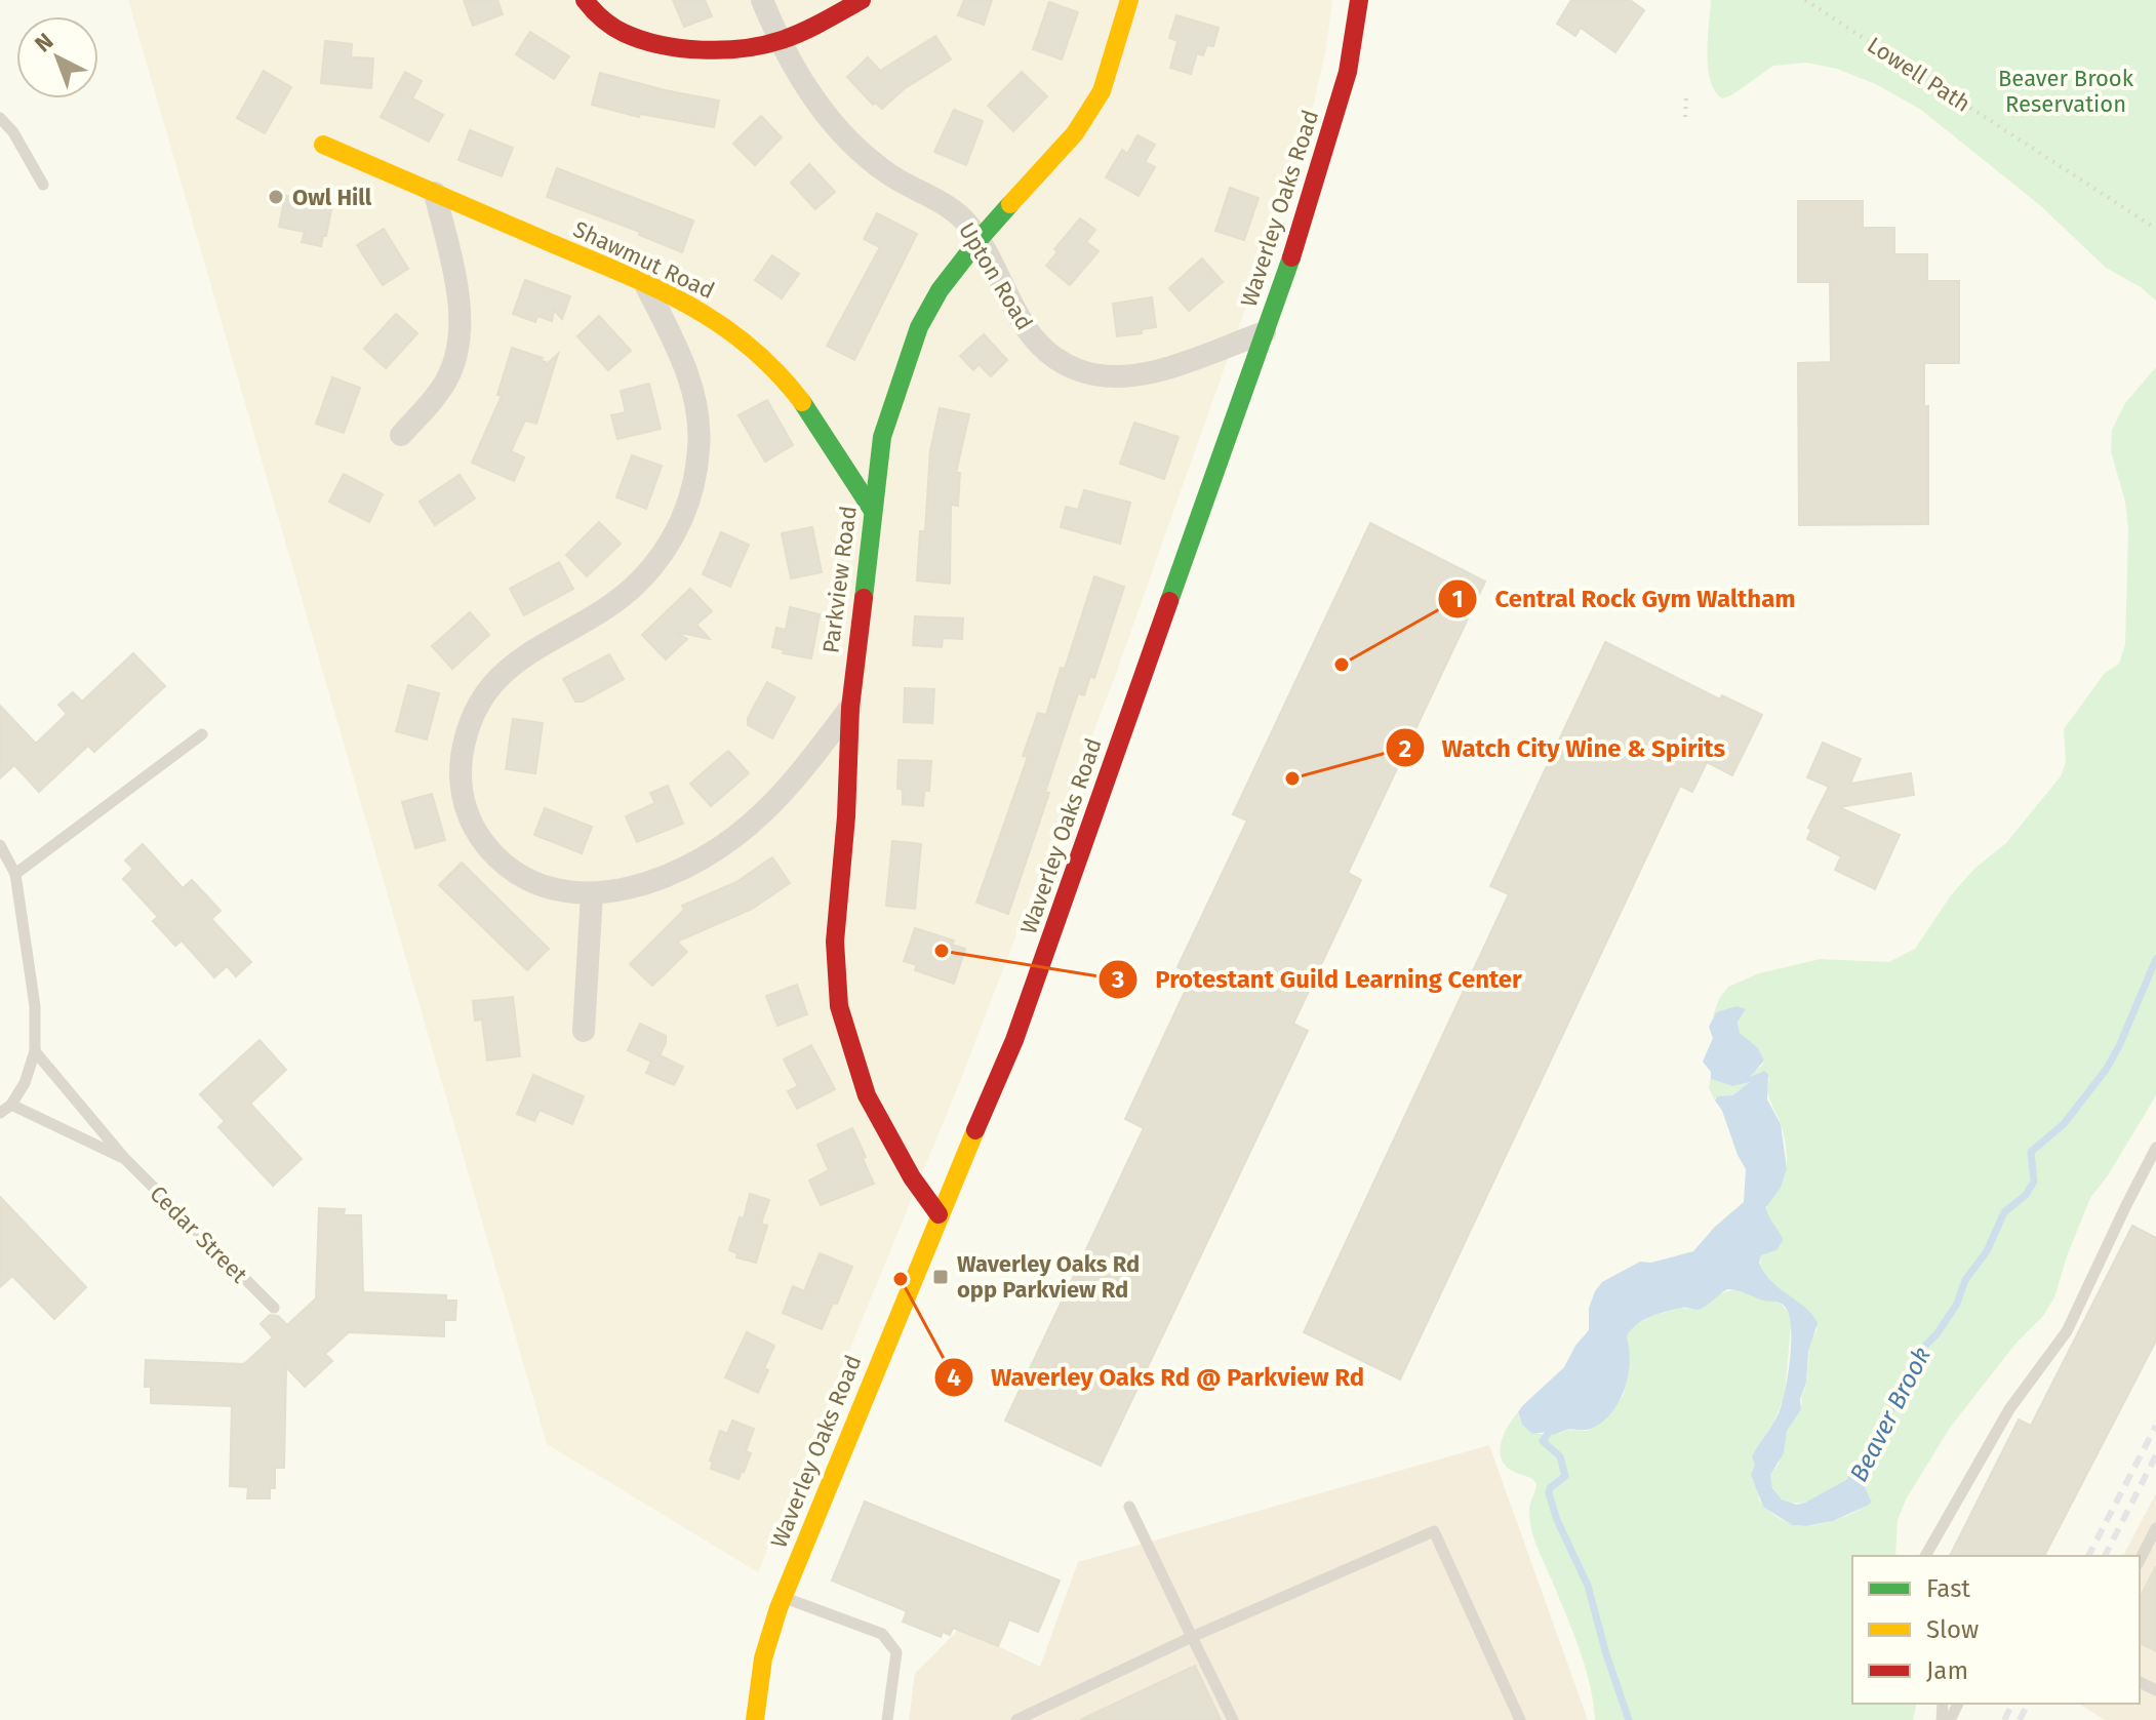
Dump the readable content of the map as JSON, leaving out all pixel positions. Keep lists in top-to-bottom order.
{
  "streets": {
    "street": [
      "Waverley Oaks Road",
      "Shawmut Road",
      "Upton Road",
      "Parkview Road"
    ],
    "lane": ["Cedar Street"],
    "path": ["Lowell Path"]
  },
  "crossings": [
    ["Waverley Oaks Road", "Upton Road"],
    ["Waverley Oaks Road", "Parkview Road"],
    ["Shawmut Road", "Parkview Road"],
    ["Upton Road", "Parkview Road"]
  ],
  "water": ["Beaver Brook"],
  "parks": ["Beaver Brook Reservation"],
  "places": {
    "other": [
      "Owl Hill",
      "Central Rock Gym Waltham",
      "Watch City Wine & Spirits",
      "Protestant Guild Learning Center",
      "Waverley Oaks Rd @ Parkview Rd"
    ],
    "transit": ["Waverley Oaks Rd opp Parkview Rd"]
  },
  "legend": ["Fast", "Slow", "Jam"],
  "north": "top left"
}
